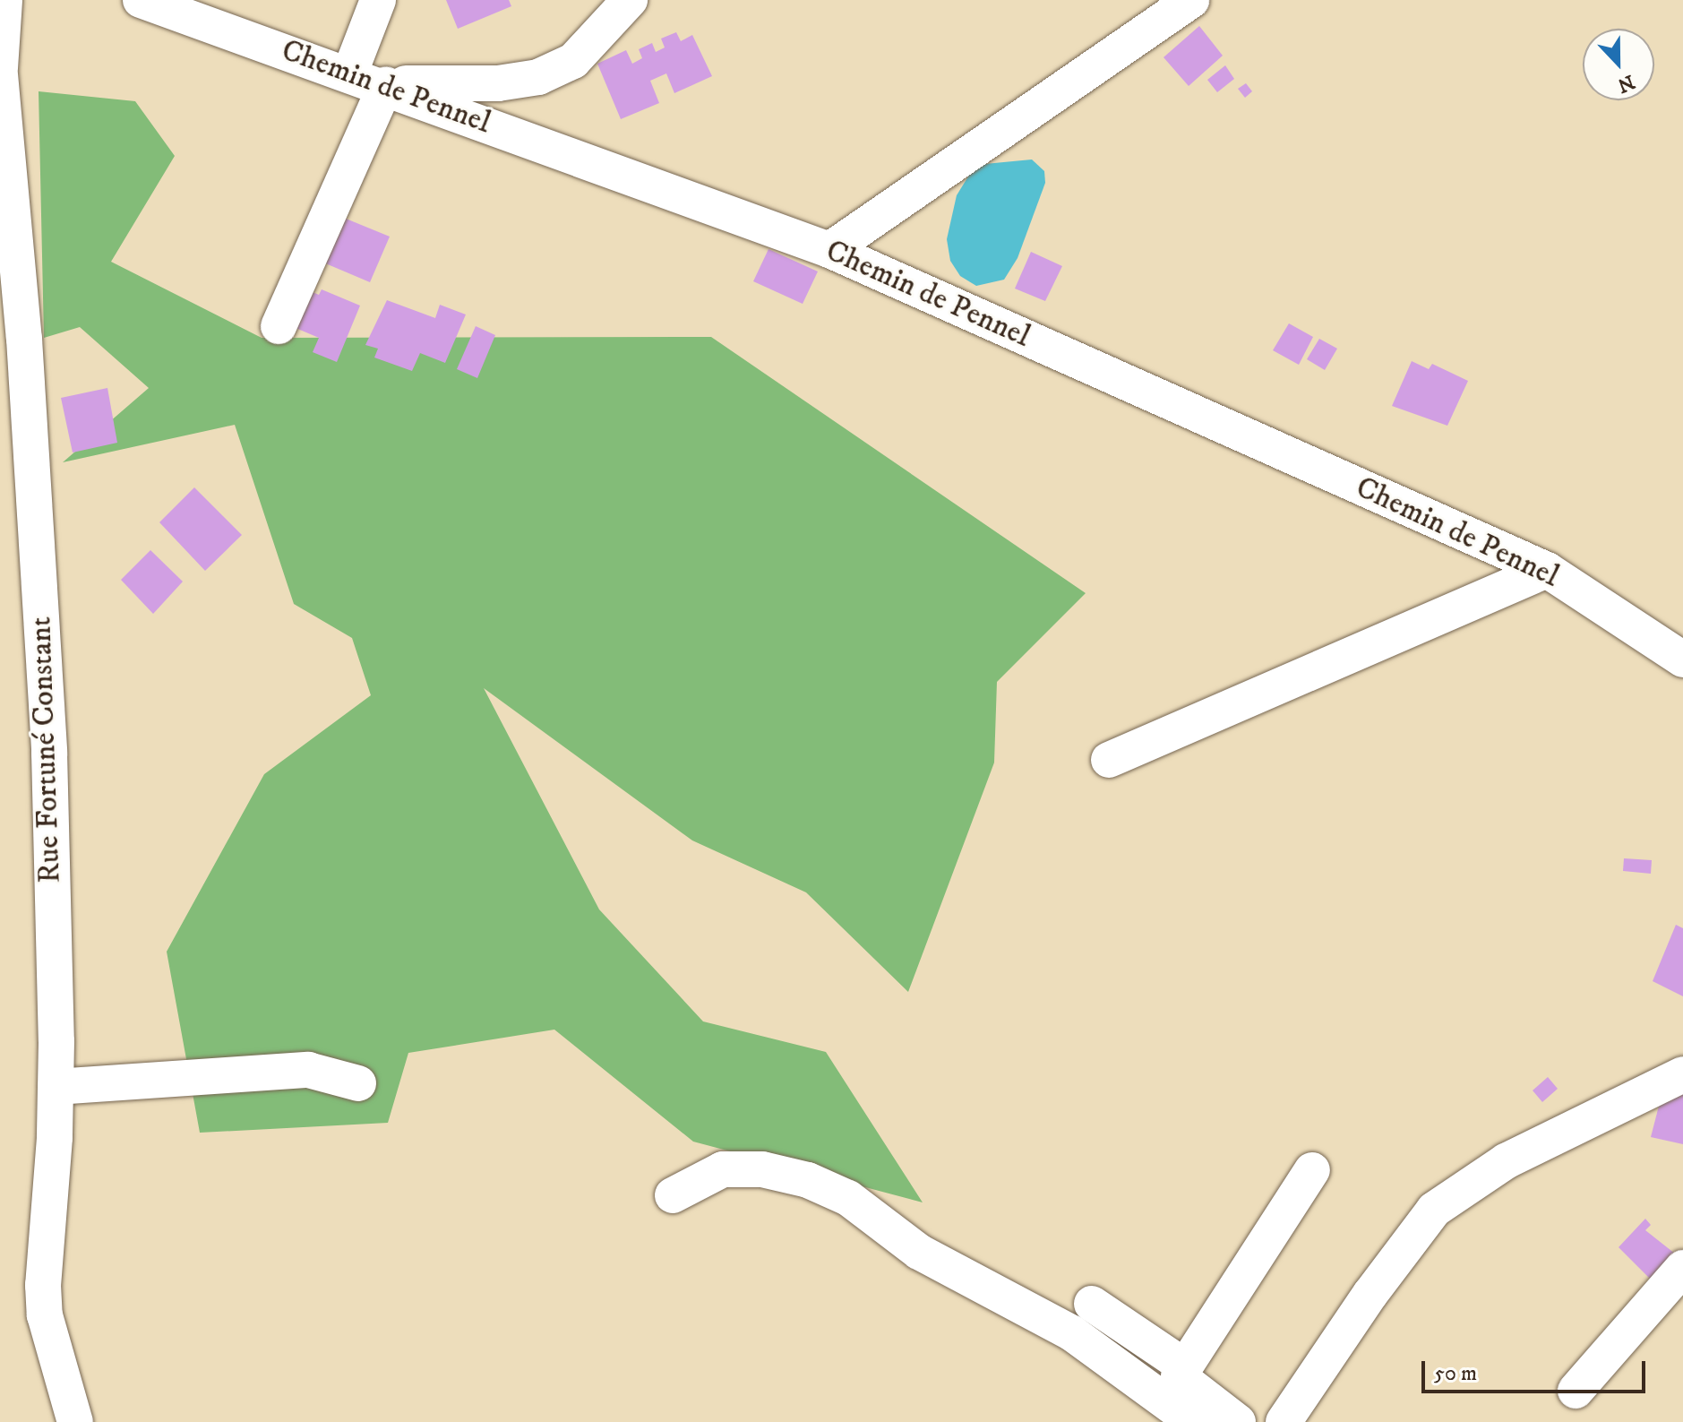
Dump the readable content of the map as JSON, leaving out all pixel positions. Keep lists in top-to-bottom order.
{
  "streets": {
    "street": ["Chemin de Pennel", "Rue Fortuné Constant"]
  },
  "scale_bar": "50 m",
  "north": "bottom"
}
